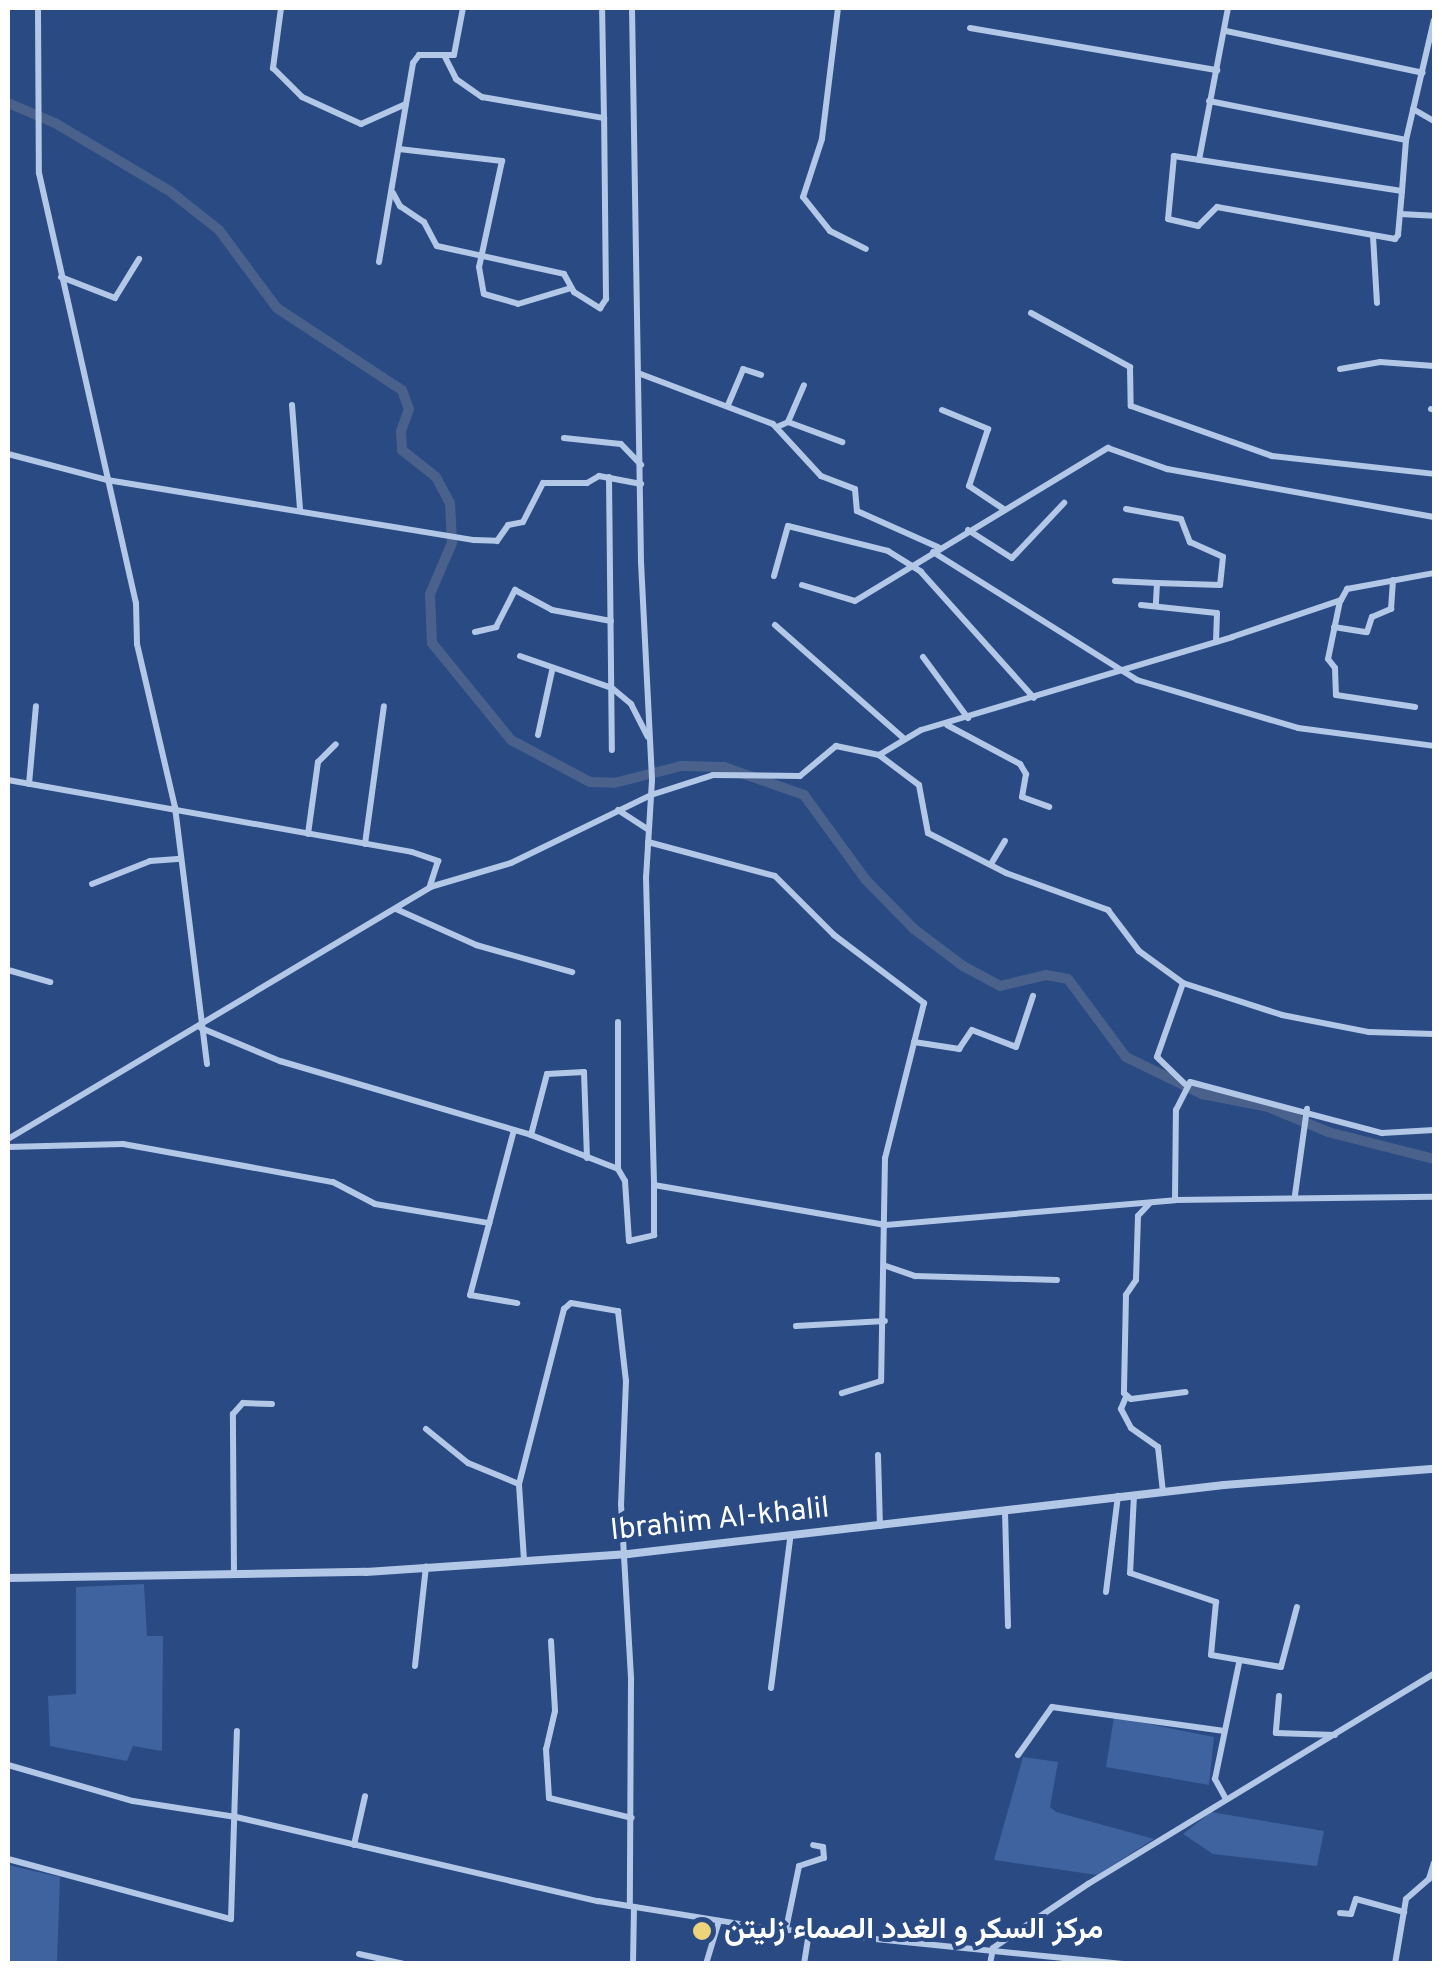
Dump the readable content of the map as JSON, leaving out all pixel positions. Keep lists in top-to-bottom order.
{
  "streets": {
    "street": ["Ibrahim Al-khalil"]
  },
  "places": ["مركز السكر و الغدد الصماء زليتن"]
}
